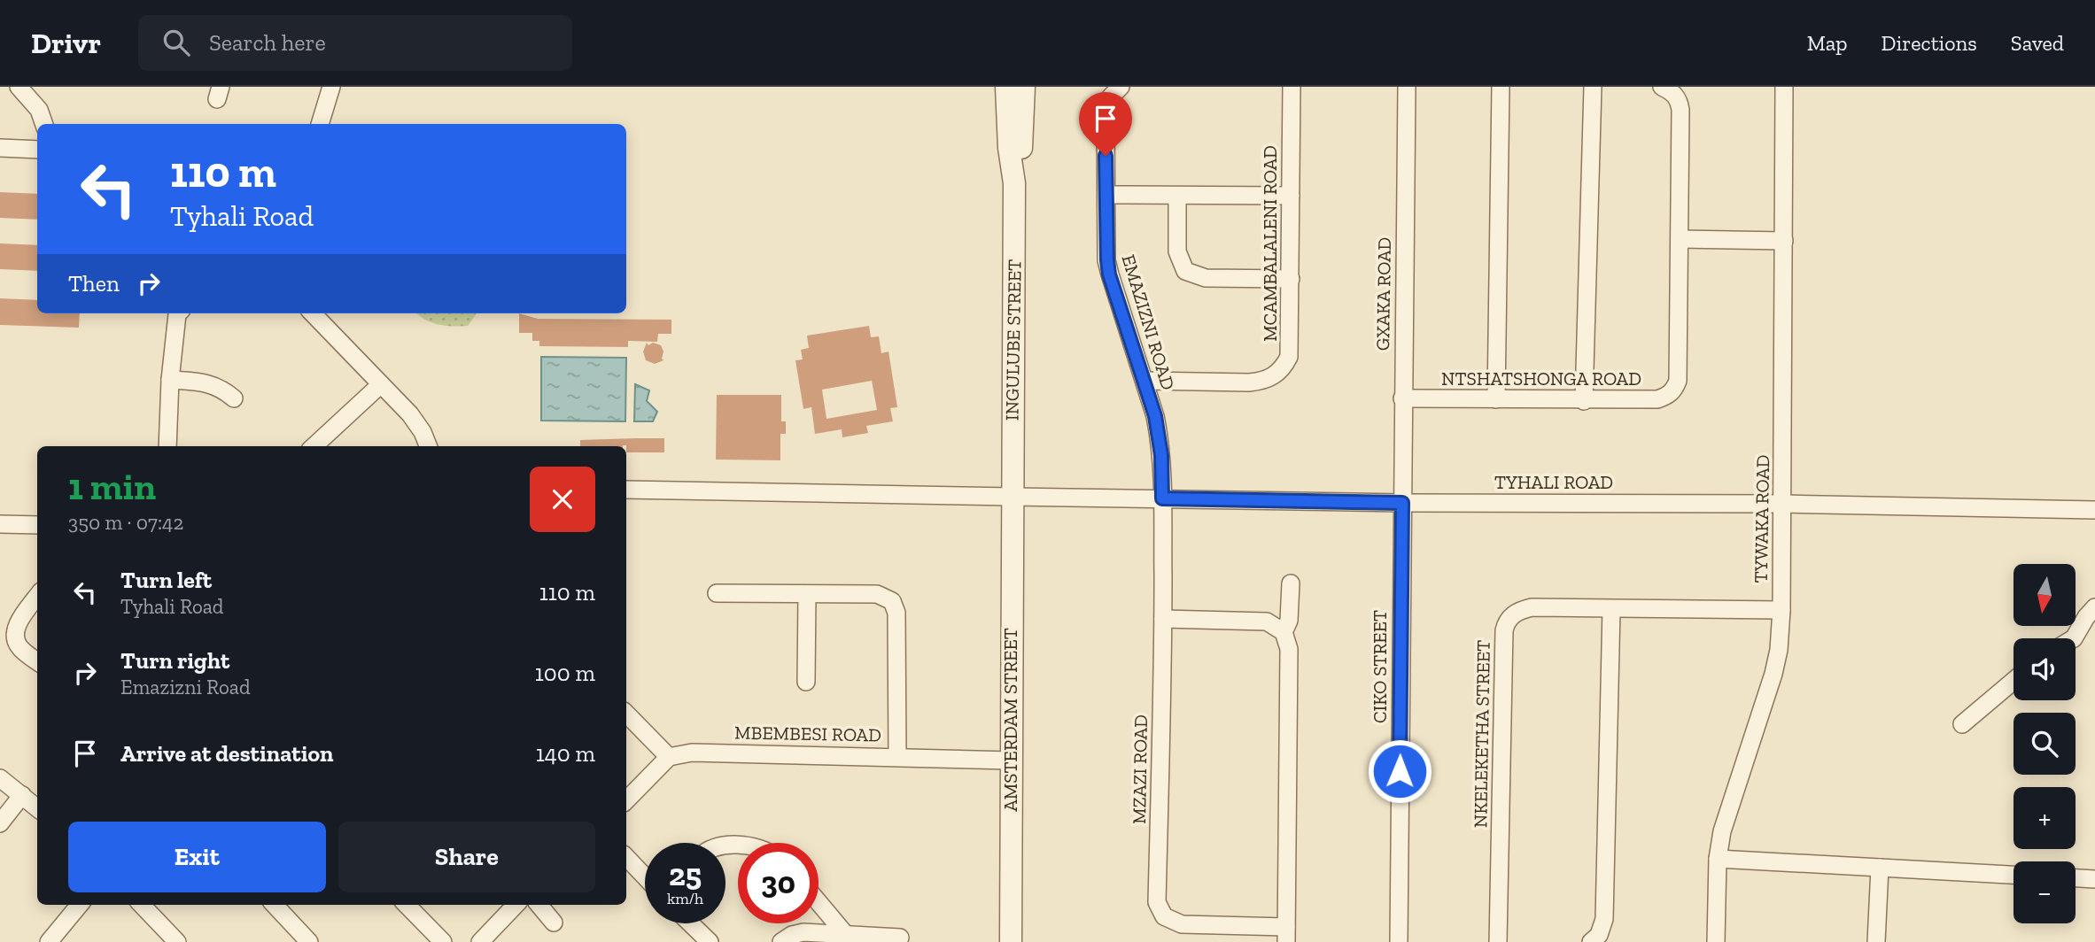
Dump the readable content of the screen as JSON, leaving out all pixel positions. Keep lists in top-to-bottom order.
{
  "streets": {
    "street": [
      "MCAMBALALENI ROAD",
      "GXAKA ROAD",
      "EMAZIZNI ROAD",
      "INGULUBE STREET",
      "NTSHATSHONGA ROAD",
      "TYHALI ROAD",
      "TYWAKA ROAD",
      "CIKO STREET",
      "AMSTERDAM STREET",
      "MBEMBESI ROAD",
      "NKELEKETHA STREET",
      "MZAZI ROAD"
    ]
  },
  "crossings": [
    ["MCAMBALALENI ROAD", "EMAZIZNI ROAD"],
    ["GXAKA ROAD", "NTSHATSHONGA ROAD"],
    ["GXAKA ROAD", "TYHALI ROAD"],
    ["GXAKA ROAD", "CIKO STREET"],
    ["EMAZIZNI ROAD", "TYHALI ROAD"],
    ["EMAZIZNI ROAD", "MZAZI ROAD"],
    ["INGULUBE STREET", "TYHALI ROAD"],
    ["INGULUBE STREET", "AMSTERDAM STREET"],
    ["TYHALI ROAD", "TYWAKA ROAD"],
    ["TYHALI ROAD", "CIKO STREET"],
    ["TYHALI ROAD", "AMSTERDAM STREET"],
    ["TYHALI ROAD", "MZAZI ROAD"],
    ["TYWAKA ROAD", "NKELEKETHA STREET"],
    ["AMSTERDAM STREET", "MBEMBESI ROAD"]
  ],
  "north": "bottom",
  "page": {
    "header": "Drivr",
    "search": "Search here",
    "nav": ["Map", "Directions", "Saved"],
    "turn": ["110 m", "Tyhali Road"],
    "then": "Then",
    "heading": ["1 min", "350 m · 07:42"],
    "list": [
      {
        "name": "Turn left",
        "note": "Tyhali Road",
        "value": "110 m"
      },
      {
        "name": "Turn right",
        "note": "Emazizni Road",
        "value": "100 m"
      },
      {
        "name": "Arrive at destination",
        "value": "140 m"
      }
    ],
    "map_buttons": ["+", "−"],
    "buttons": ["Exit", "Share"],
    "speed": "25 km/h",
    "limit": "30"
  }
}
